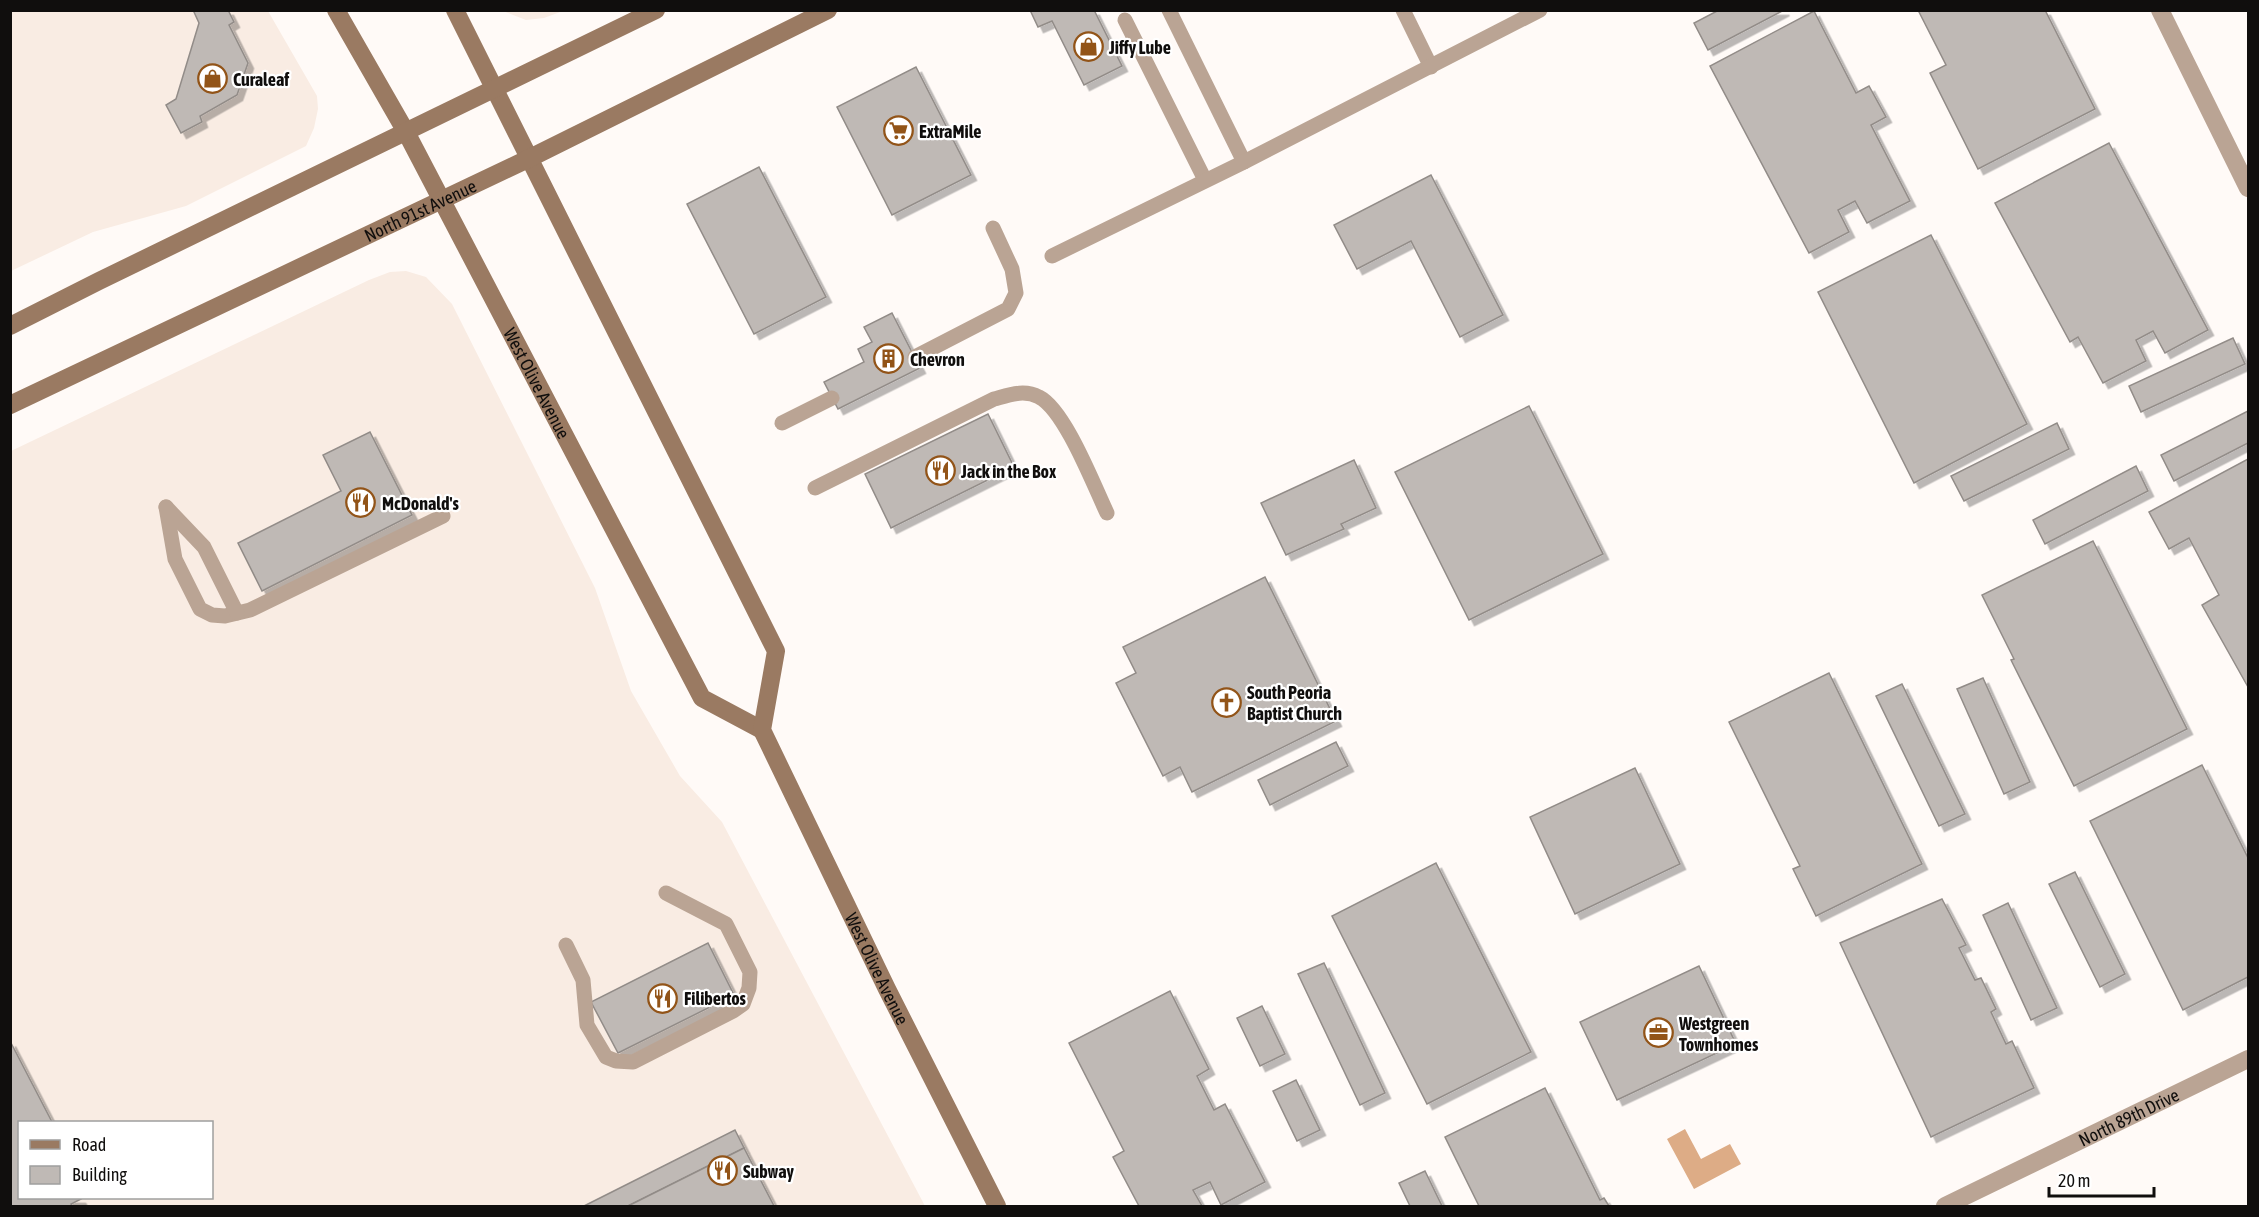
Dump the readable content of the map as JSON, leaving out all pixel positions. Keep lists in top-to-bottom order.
{
  "streets": {
    "main road": ["North 91st Avenue", "West Olive Avenue"],
    "street": ["North 89th Drive"]
  },
  "crossings": [
    ["North 91st Avenue", "West Olive Avenue"]
  ],
  "places": {
    "shop": ["Jiffy Lube", "Curaleaf"],
    "supermarket": ["ExtraMile"],
    "building": ["Chevron"],
    "restaurant": [
      "Jack in the Box",
      "McDonald's",
      "Filibertos",
      "Subway"
    ],
    "church": ["South Peoria Baptist Church"],
    "office": ["Westgreen Townhomes"]
  },
  "legend": ["Road", "Building"],
  "scale_bar": "20 m"
}
